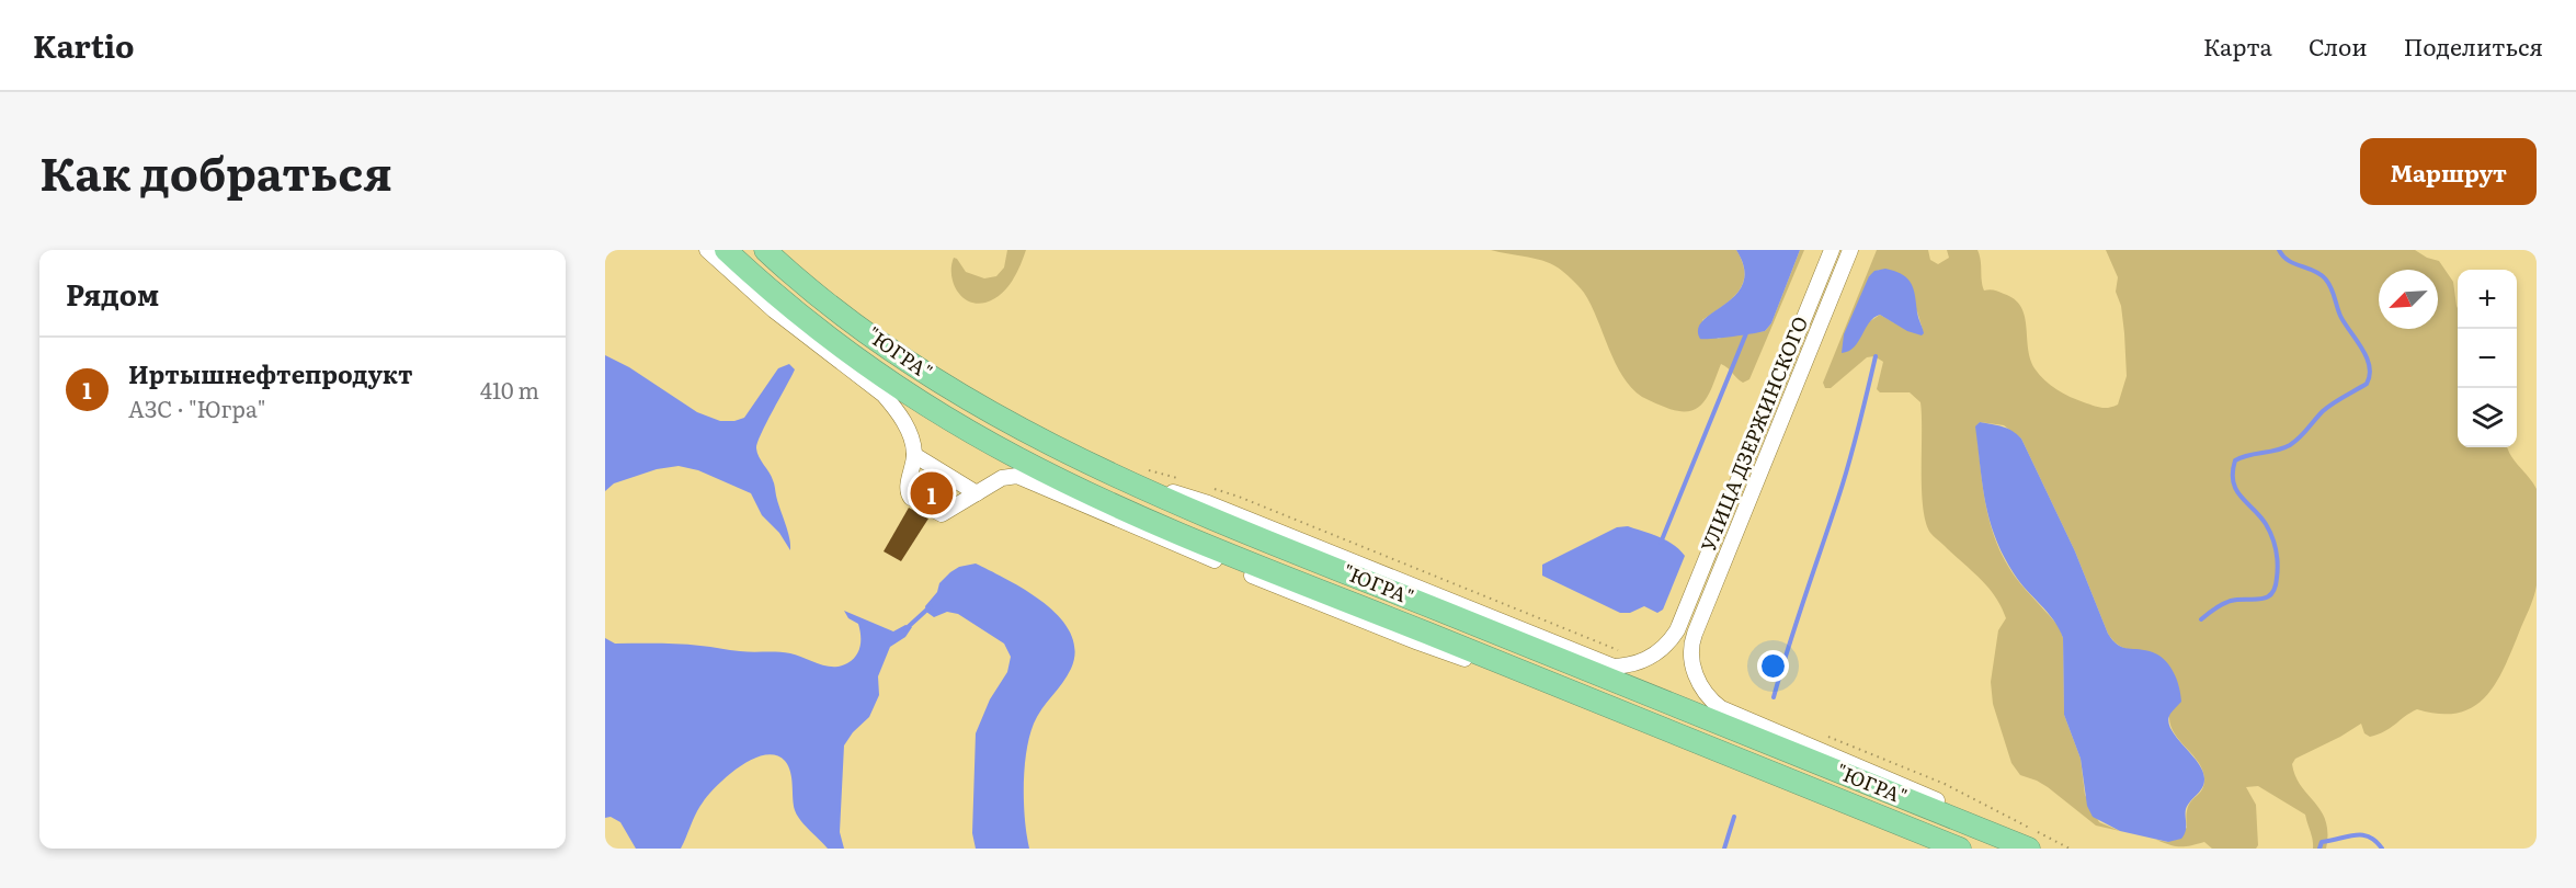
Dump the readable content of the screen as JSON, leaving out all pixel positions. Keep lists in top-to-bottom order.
{
  "streets": {
    "highway": ["\"ЮГРА\""],
    "street": ["УЛИЦА ДЗЕРЖИНСКОГО"]
  },
  "crossings": [
    ["\"ЮГРА\"", "УЛИЦА ДЗЕРЖИНСКОГО"]
  ],
  "north": "bottom left",
  "page": {
    "header": "Kartio",
    "nav": ["Карта", "Слои", "Поделиться"],
    "title": "Как добраться",
    "buttons": "Маршрут",
    "heading": "Рядом",
    "map_buttons": ["+", "−"],
    "list": [
      {
        "mark": "1",
        "name": "Иртышнефтепродукт",
        "note": "АЗС · \"Югра\"",
        "value": "410 m"
      }
    ],
    "pins": "1"
  }
}
